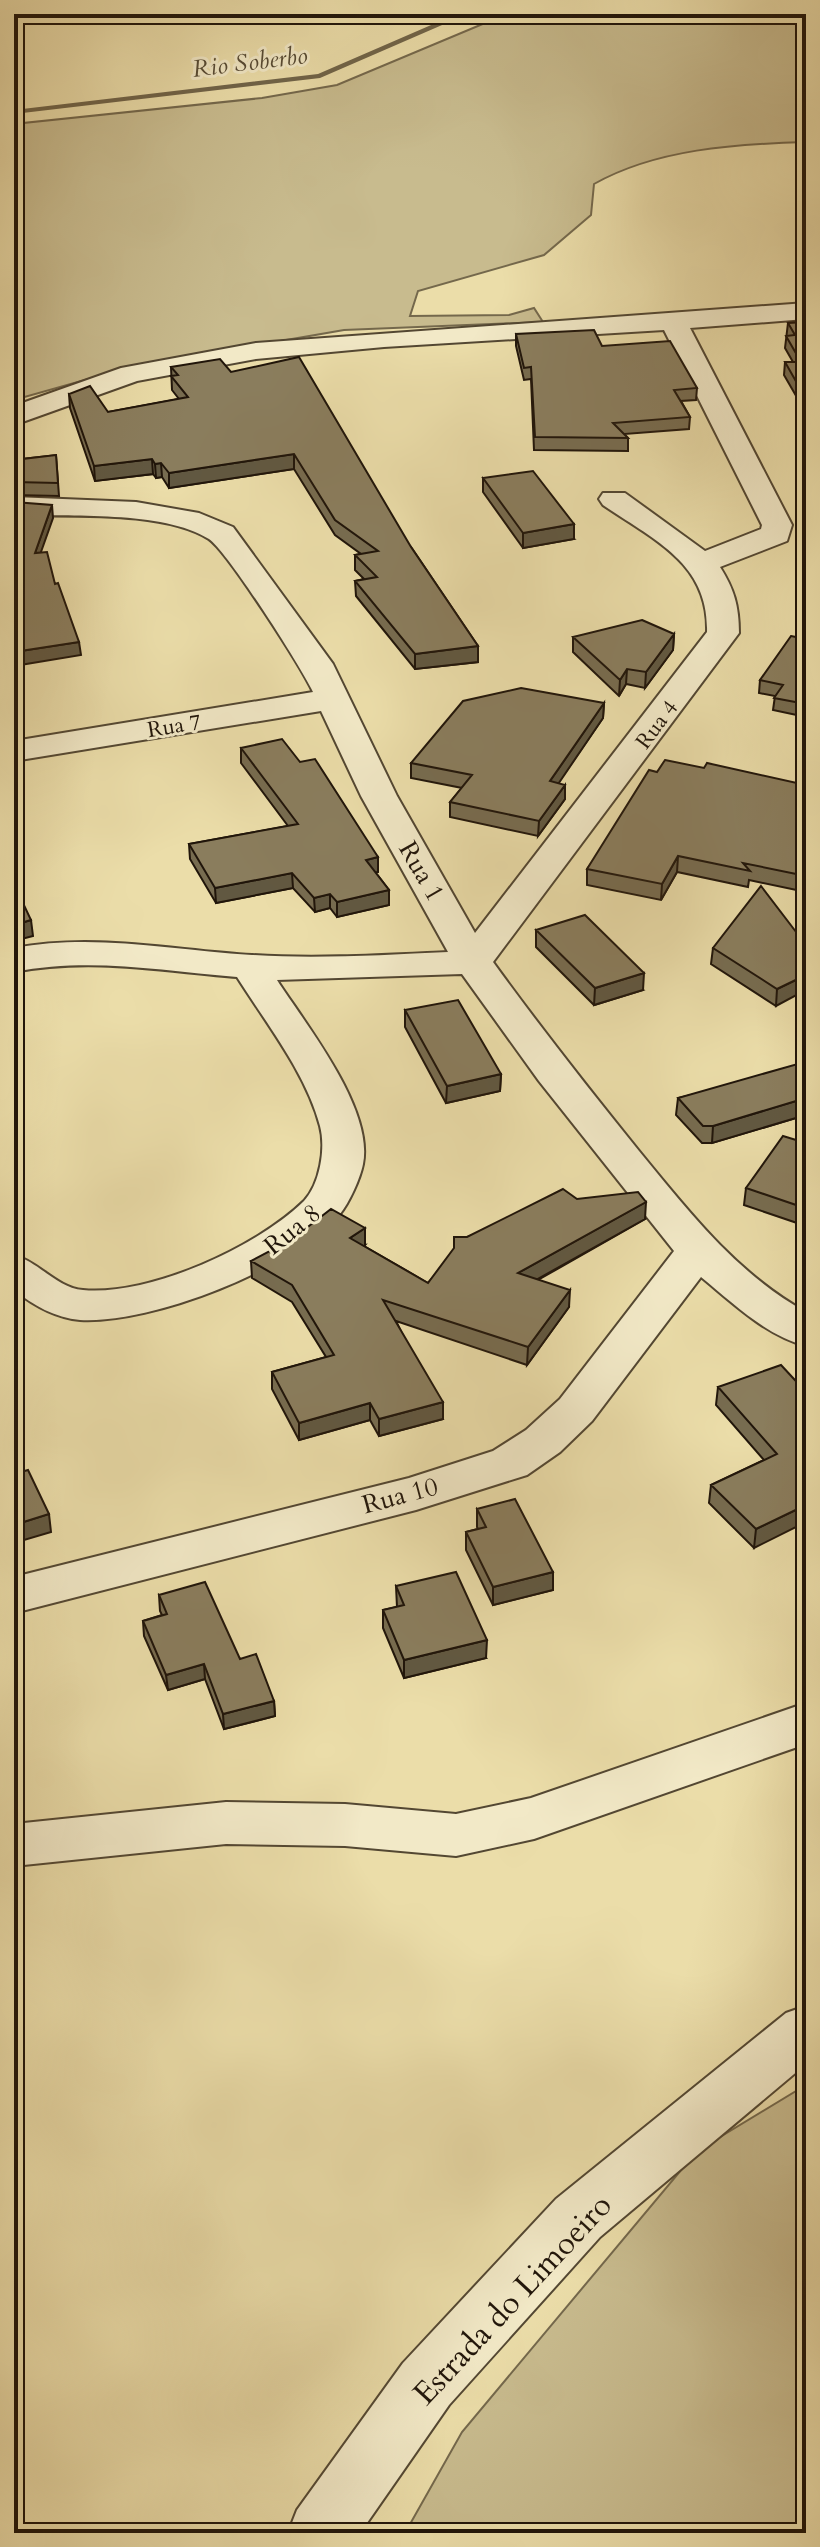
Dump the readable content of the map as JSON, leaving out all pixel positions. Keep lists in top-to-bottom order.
{
  "streets": {
    "street": [
      "Rua 4",
      "Rua 7",
      "Rua 1",
      "Rua 8",
      "Rua 10",
      "Estrada do Limoeiro"
    ]
  },
  "crossings": [
    ["Rua 4", "Rua 1"],
    ["Rua 7", "Rua 1"],
    ["Rua 1", "Rua 10"]
  ],
  "water": ["Rio Soberbo"]
}
